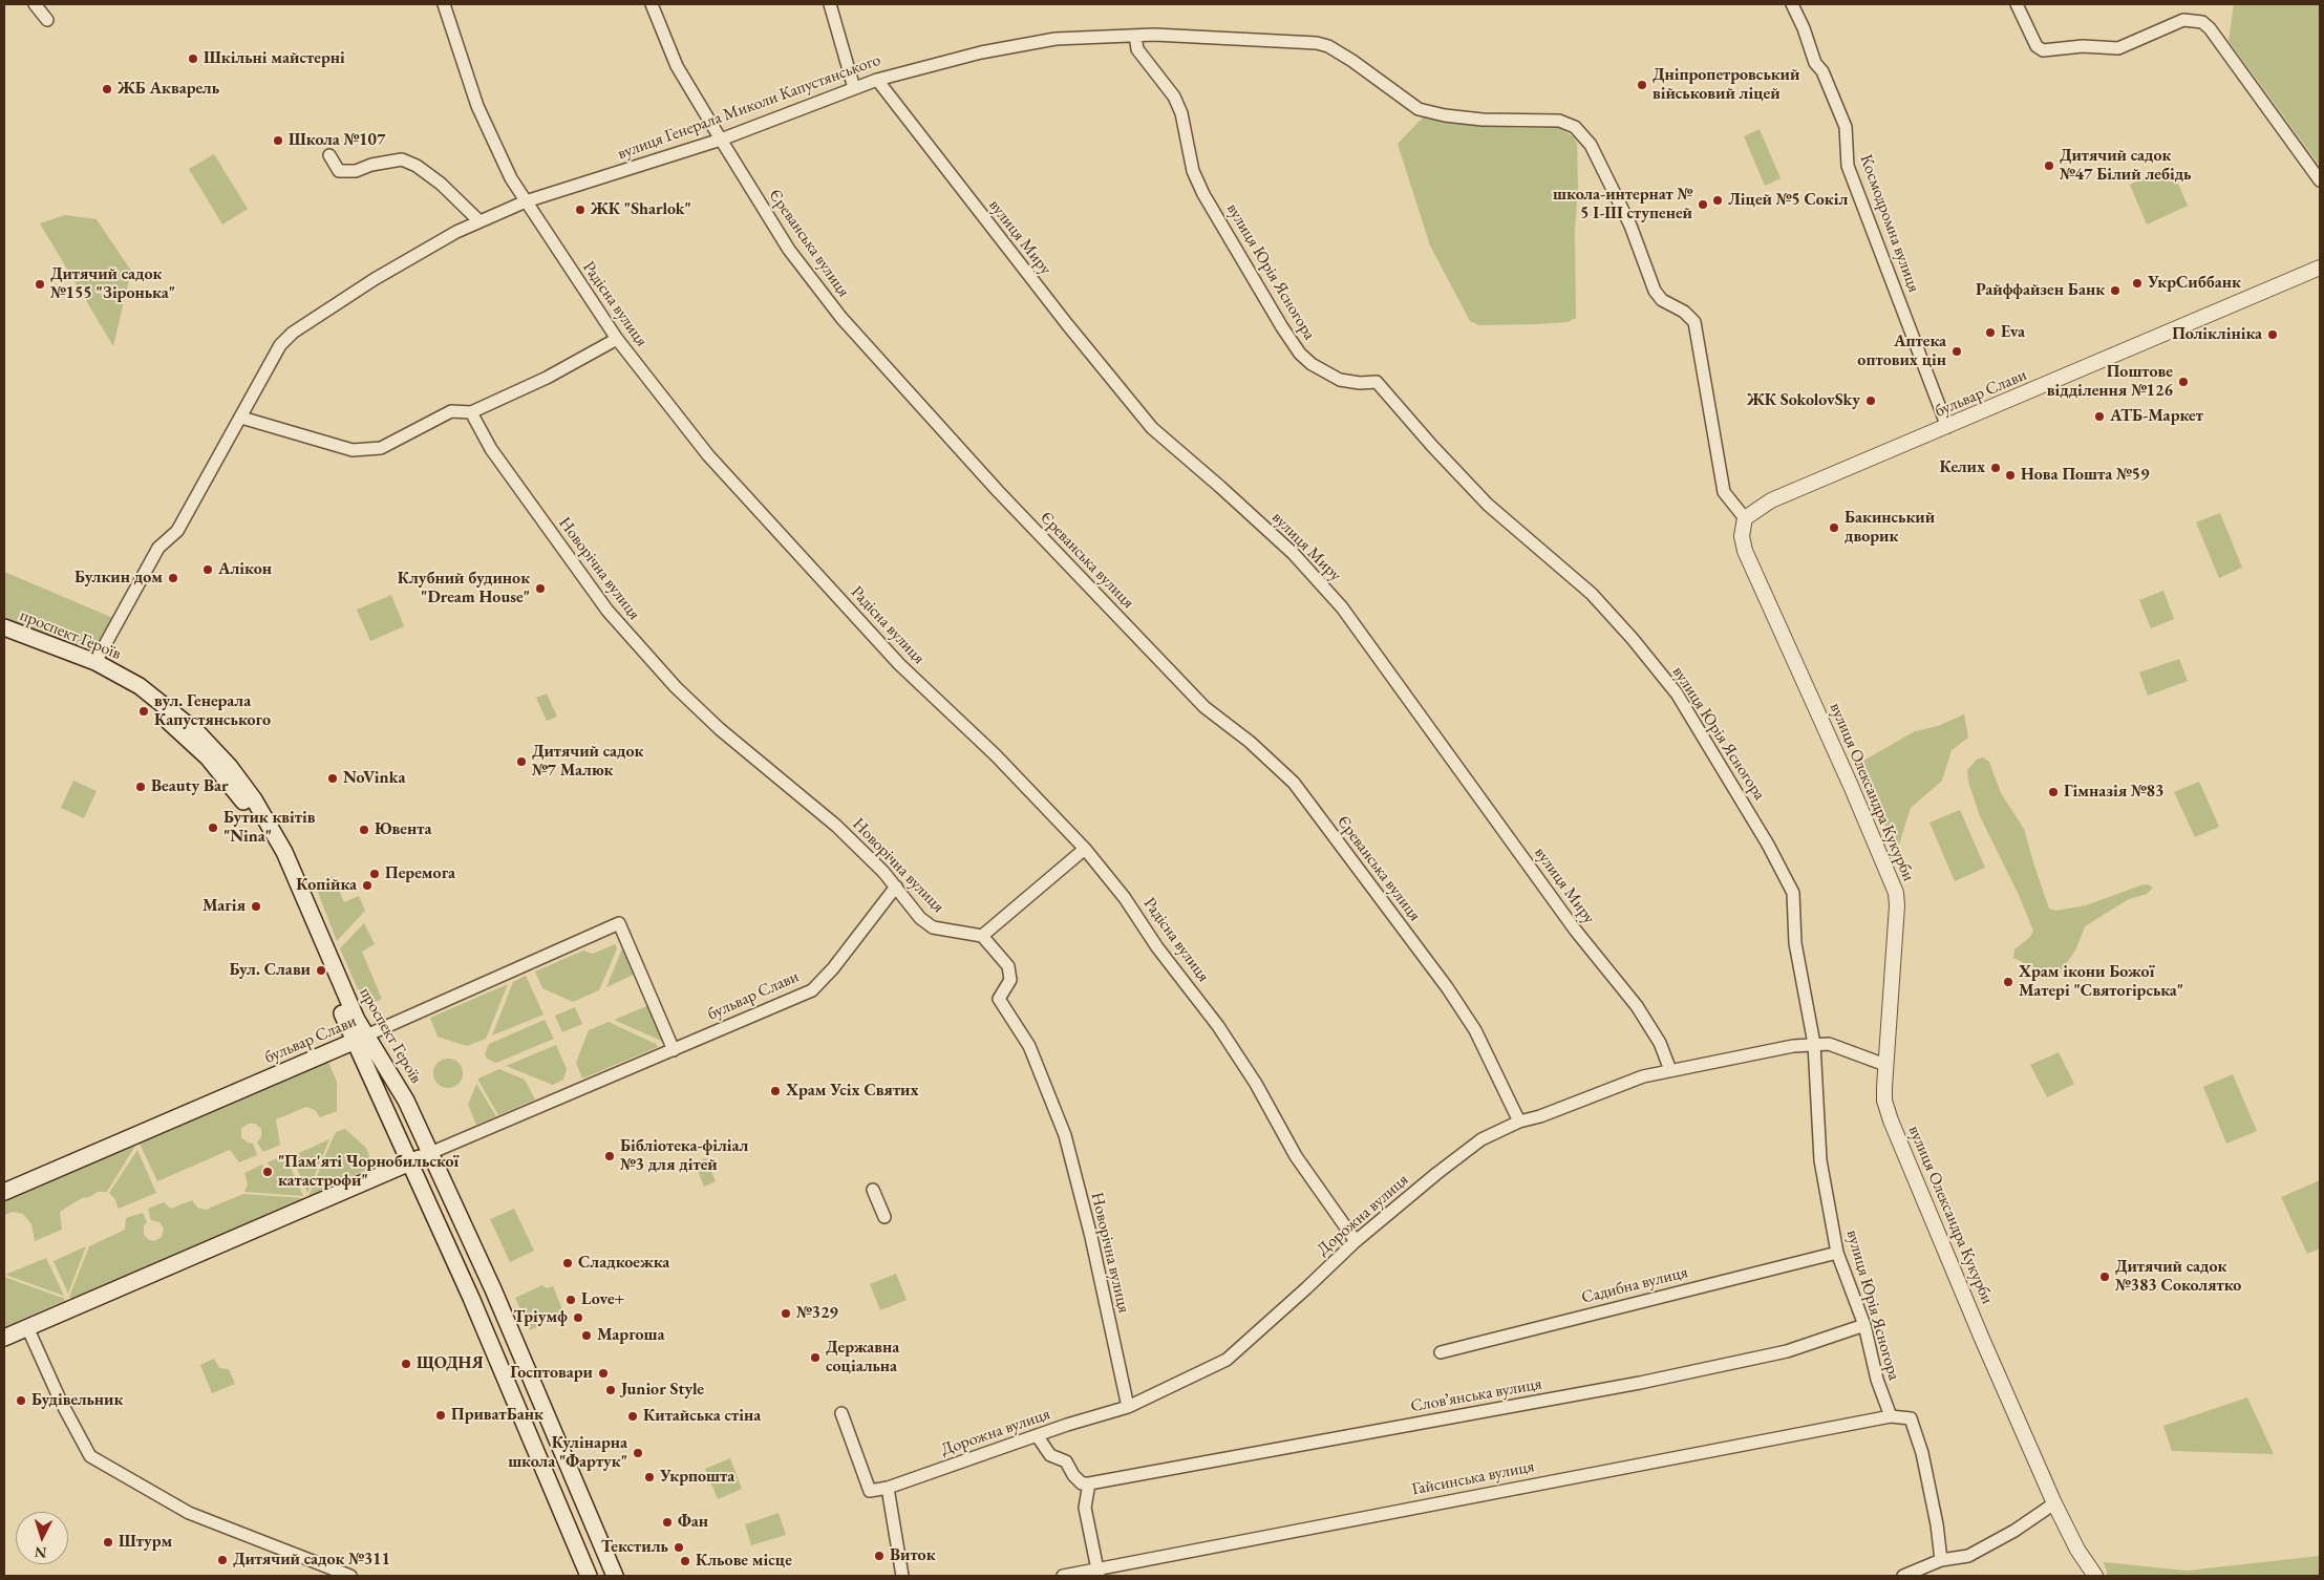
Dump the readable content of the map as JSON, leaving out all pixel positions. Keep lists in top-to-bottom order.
{
  "streets": {
    "main road": ["бульвар Слави", "проспект Героїв"],
    "street": [
      "вулиця Генерала Миколи Капустянського",
      "Космодромна вулиця",
      "вулиця Миру",
      "Єреванська вулиця",
      "вулиця Юрія Ясногора",
      "Радісна вулиця",
      "Новорічна вулиця",
      "вулиця Олександра Кукурби",
      "Дорожна вулиця",
      "Садибна вулиця",
      "Словʼянська вулиця",
      "Гайсинська вулиця"
    ]
  },
  "crossings": [
    ["вулиця Генерала Миколи Капустянського", "вулиця Миру"],
    ["вулиця Генерала Миколи Капустянського", "Єреванська вулиця"],
    ["вулиця Генерала Миколи Капустянського", "вулиця Юрія Ясногора"],
    ["вулиця Генерала Миколи Капустянського", "Радісна вулиця"],
    ["вулиця Генерала Миколи Капустянського", "бульвар Слави"],
    ["вулиця Генерала Миколи Капустянського", "проспект Героїв"],
    ["вулиця Генерала Миколи Капустянського", "вулиця Олександра Кукурби"],
    ["Космодромна вулиця", "бульвар Слави"],
    ["вулиця Миру", "Дорожна вулиця"],
    ["Єреванська вулиця", "Дорожна вулиця"],
    ["вулиця Юрія Ясногора", "Дорожна вулиця"],
    ["вулиця Юрія Ясногора", "Садибна вулиця"],
    ["вулиця Юрія Ясногора", "Словʼянська вулиця"],
    ["вулиця Юрія Ясногора", "Гайсинська вулиця"],
    ["Радісна вулиця", "Дорожна вулиця"],
    ["бульвар Слави", "Новорічна вулиця"],
    ["бульвар Слави", "проспект Героїв"],
    ["бульвар Слави", "вулиця Олександра Кукурби"],
    ["Новорічна вулиця", "Дорожна вулиця"],
    ["вулиця Олександра Кукурби", "Дорожна вулиця"]
  ],
  "places": [
    "Шкільні майстерні",
    "Дніпропетровський військовий ліцей",
    "ЖБ Акварель",
    "Школа №107",
    "Дитячий садок №47 Білий лебідь",
    "Ліцей №5 Сокіл",
    "школа-интернат № 5 I-III ступеней",
    "ЖК \"Sharlok\"",
    "УкрСиббанк",
    "Дитячий садок №155 \"Зіронька\"",
    "Райффайзен Банк",
    "Eva",
    "Поліклініка",
    "Аптека оптових цін",
    "Поштове відділення №126",
    "ЖК SokolovSky",
    "АТБ-Маркет",
    "Келих",
    "Нова Пошта №59",
    "Бакинський дворик",
    "Алікон",
    "Булкин дом",
    "Клубний будинок \"Dream House\"",
    "вул. Генерала Капустянського",
    "Дитячий садок №7 Малюк",
    "NoVinka",
    "Beauty Bar",
    "Гімназія №83",
    "Бутик квітів \"Nina\"",
    "Ювента",
    "Перемога",
    "Копійка",
    "Магія",
    "Бул. Слави",
    "Храм ікони Божої Матері \"Святогірська\"",
    "Храм Усіх Святих",
    "Бібліотека-філіал №3 для дітей",
    "\"Пам'яті Чорнобильскої катастрофи\"",
    "Сладкоежка",
    "Дитячий садок №383 Соколятко",
    "Love+",
    "№329",
    "Тріумф",
    "Маргоша",
    "Державна соціальна",
    "ЩОДНЯ",
    "Госптовари",
    "Junior Style",
    "Будівельник",
    "ПриватБанк",
    "Китайська стіна",
    "Кулінарна школа \"Фартук\"",
    "Укрпошта",
    "Фан",
    "Штурм",
    "Текстиль",
    "Виток",
    "Дитячий садок №311",
    "Кльове місце"
  ],
  "north": "bottom"
}
